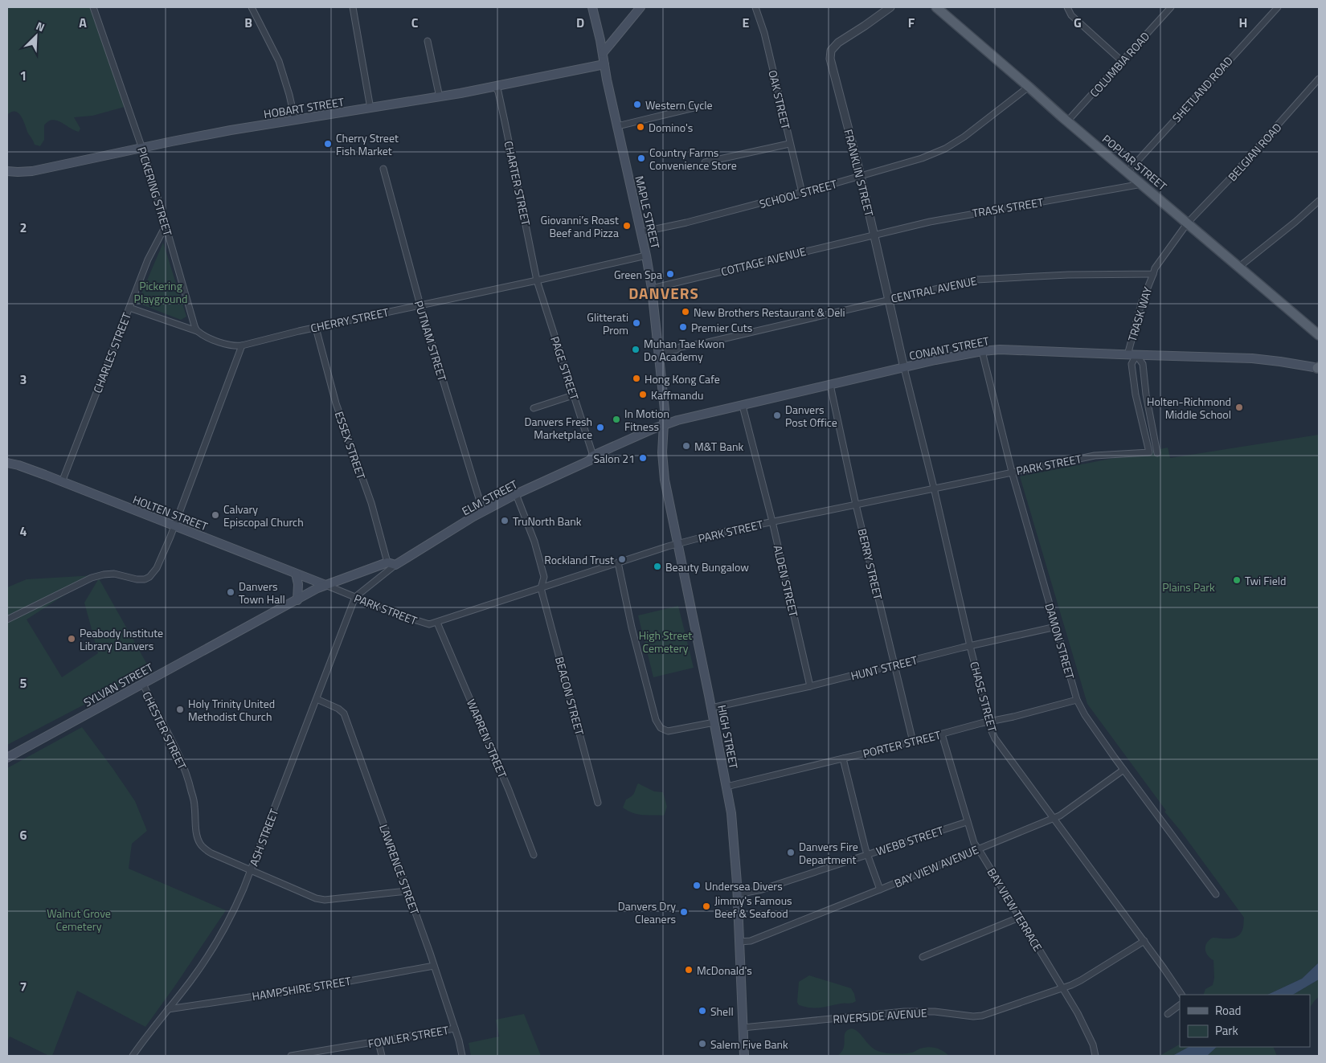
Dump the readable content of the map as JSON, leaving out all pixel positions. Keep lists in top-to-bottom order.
{
  "streets": {
    "main road": [
      "HOBART STREET",
      "POPLAR STREET",
      "MAPLE STREET",
      "CONANT STREET",
      "ELM STREET",
      "HOLTEN STREET",
      "SYLVAN STREET",
      "HIGH STREET"
    ],
    "street": [
      "COLUMBIA ROAD",
      "SHETLAND ROAD",
      "OAK STREET",
      "BELGIAN ROAD",
      "FRANKLIN STREET",
      "CHARTER STREET",
      "PICKERING STREET",
      "SCHOOL STREET",
      "TRASK STREET",
      "COTTAGE AVENUE",
      "CENTRAL AVENUE",
      "TRASK WAY",
      "CHERRY STREET",
      "PUTNAM STREET",
      "CHARLES STREET",
      "PAGE STREET",
      "ESSEX STREET",
      "PARK STREET",
      "BERRY STREET",
      "ALDEN STREET",
      "DAMON STREET",
      "HUNT STREET",
      "BEACON STREET",
      "CHASE STREET",
      "CHESTER STREET",
      "WARREN STREET",
      "PORTER STREET",
      "ASH STREET",
      "WEBB STREET",
      "BAY VIEW AVENUE",
      "LAWRENCE STREET",
      "BAY VIEW TERRACE",
      "HAMPSHIRE STREET",
      "RIVERSIDE AVENUE",
      "FOWLER STREET"
    ]
  },
  "crossings": [
    ["COLUMBIA ROAD", "POPLAR STREET"],
    ["SHETLAND ROAD", "POPLAR STREET"],
    ["OAK STREET", "SCHOOL STREET"],
    ["HOBART STREET", "CHARTER STREET"],
    ["HOBART STREET", "PICKERING STREET"],
    ["HOBART STREET", "MAPLE STREET"],
    ["BELGIAN ROAD", "POPLAR STREET"],
    ["POPLAR STREET", "SCHOOL STREET"],
    ["POPLAR STREET", "TRASK STREET"],
    ["FRANKLIN STREET", "SCHOOL STREET"],
    ["FRANKLIN STREET", "TRASK STREET"],
    ["FRANKLIN STREET", "COTTAGE AVENUE"],
    ["FRANKLIN STREET", "CENTRAL AVENUE"],
    ["FRANKLIN STREET", "CONANT STREET"],
    ["FRANKLIN STREET", "CHASE STREET"],
    ["CHARTER STREET", "CHERRY STREET"],
    ["CHARTER STREET", "PAGE STREET"],
    ["PICKERING STREET", "CHARLES STREET"],
    ["SCHOOL STREET", "MAPLE STREET"],
    ["TRASK STREET", "COTTAGE AVENUE"],
    ["MAPLE STREET", "COTTAGE AVENUE"],
    ["MAPLE STREET", "CENTRAL AVENUE"],
    ["MAPLE STREET", "CHERRY STREET"],
    ["MAPLE STREET", "CONANT STREET"],
    ["MAPLE STREET", "ELM STREET"],
    ["MAPLE STREET", "HIGH STREET"],
    ["CENTRAL AVENUE", "TRASK WAY"],
    ["TRASK WAY", "CONANT STREET"],
    ["CHERRY STREET", "PUTNAM STREET"],
    ["CHERRY STREET", "PAGE STREET"],
    ["CHERRY STREET", "ESSEX STREET"],
    ["PUTNAM STREET", "ELM STREET"],
    ["CONANT STREET", "PARK STREET"],
    ["CONANT STREET", "ELM STREET"],
    ["CONANT STREET", "BERRY STREET"],
    ["CONANT STREET", "ALDEN STREET"],
    ["CONANT STREET", "DAMON STREET"],
    ["CONANT STREET", "CHASE STREET"],
    ["CONANT STREET", "HIGH STREET"],
    ["CHARLES STREET", "HOLTEN STREET"],
    ["PAGE STREET", "ELM STREET"],
    ["PARK STREET", "HOLTEN STREET"],
    ["PARK STREET", "BERRY STREET"],
    ["PARK STREET", "ALDEN STREET"],
    ["PARK STREET", "DAMON STREET"],
    ["PARK STREET", "SYLVAN STREET"],
    ["PARK STREET", "BEACON STREET"],
    ["PARK STREET", "CHASE STREET"],
    ["PARK STREET", "HIGH STREET"],
    ["PARK STREET", "WARREN STREET"],
    ["PARK STREET", "ASH STREET"],
    ["ELM STREET", "BEACON STREET"],
    ["ELM STREET", "HIGH STREET"],
    ["HOLTEN STREET", "SYLVAN STREET"],
    ["BERRY STREET", "HUNT STREET"],
    ["BERRY STREET", "PORTER STREET"],
    ["ALDEN STREET", "HUNT STREET"],
    ["DAMON STREET", "HUNT STREET"],
    ["DAMON STREET", "PORTER STREET"],
    ["DAMON STREET", "BAY VIEW AVENUE"],
    ["HUNT STREET", "CHASE STREET"],
    ["HUNT STREET", "HIGH STREET"],
    ["SYLVAN STREET", "CHESTER STREET"],
    ["CHASE STREET", "PORTER STREET"],
    ["CHASE STREET", "BAY VIEW AVENUE"],
    ["CHASE STREET", "RIVERSIDE AVENUE"],
    ["CHESTER STREET", "ASH STREET"],
    ["CHESTER STREET", "LAWRENCE STREET"],
    ["HIGH STREET", "PORTER STREET"],
    ["HIGH STREET", "WEBB STREET"],
    ["HIGH STREET", "BAY VIEW AVENUE"],
    ["HIGH STREET", "RIVERSIDE AVENUE"],
    ["PORTER STREET", "BAY VIEW TERRACE"],
    ["ASH STREET", "LAWRENCE STREET"],
    ["ASH STREET", "HAMPSHIRE STREET"],
    ["WEBB STREET", "BAY VIEW TERRACE"],
    ["BAY VIEW AVENUE", "BAY VIEW TERRACE"],
    ["LAWRENCE STREET", "HAMPSHIRE STREET"],
    ["LAWRENCE STREET", "FOWLER STREET"],
    ["BAY VIEW TERRACE", "RIVERSIDE AVENUE"]
  ],
  "districts": ["DANVERS"],
  "parks": [
    "Pickering Playground",
    "Plains Park",
    "High Street Cemetery",
    "Walnut Grove Cemetery"
  ],
  "places": [
    "Western Cycle",
    "Domino's",
    "Cherry Street Fish Market",
    "Country Farms Convenience Store",
    "Giovanni’s Roast Beef and Pizza",
    "Green Spa",
    "New Brothers Restaurant & Deli",
    "Glitterati Prom",
    "Premier Cuts",
    "Muhan Tae Kwon Do Academy",
    "Hong Kong Cafe",
    "Kaffmandu",
    "Holten-Richmond Middle School",
    "Danvers Post Office",
    "In Motion Fitness",
    "Danvers Fresh Marketplace",
    "M&T Bank",
    "Salon 21",
    "Calvary Episcopal Church",
    "TruNorth Bank",
    "Rockland Trust",
    "Beauty Bungalow",
    "Twi Field",
    "Danvers Town Hall",
    "Peabody Institute Library Danvers",
    "Holy Trinity United Methodist Church",
    "Danvers Fire Department",
    "Undersea Divers",
    "Jimmy's Famous Beef & Seafood",
    "Danvers Dry Cleaners",
    "McDonald's",
    "Shell",
    "Salem Five Bank"
  ],
  "legend": ["Road", "Park"],
  "north": "top right",
  "grid": {
    "columns": [
      "A",
      "B",
      "C",
      "D",
      "E",
      "F",
      "G",
      "H"
    ],
    "rows": [
      "1",
      "2",
      "3",
      "4",
      "5",
      "6",
      "7"
    ]
  }
}
